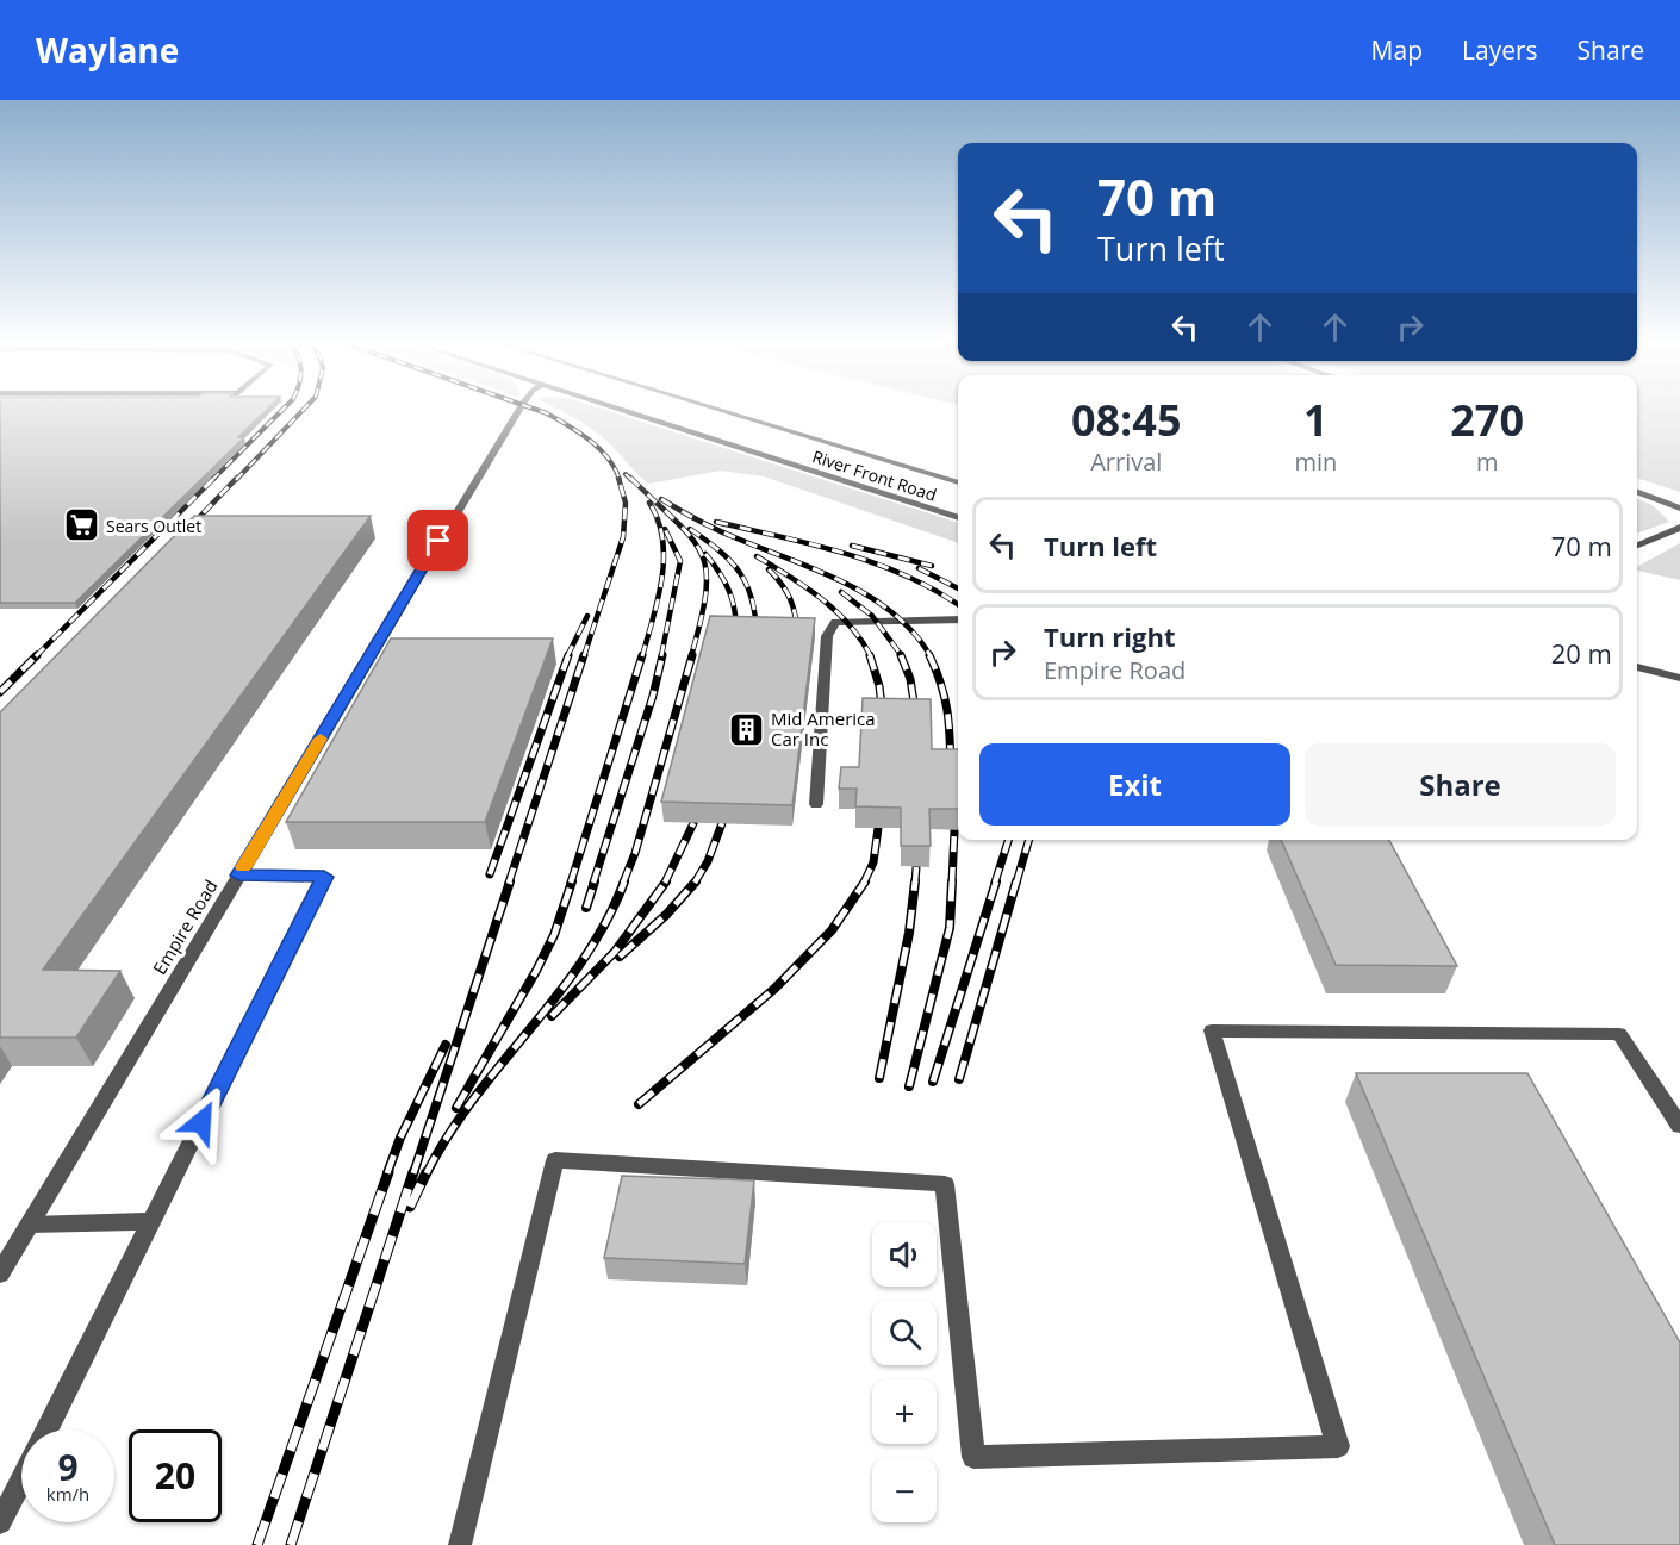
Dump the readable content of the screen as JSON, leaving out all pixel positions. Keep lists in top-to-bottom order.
{
  "streets": {
    "street": ["River Front Road", "Empire Road"]
  },
  "places": {
    "supermarket": ["Sears Outlet"],
    "building": ["Mid America Car Inc"]
  },
  "page": {
    "header": "Waylane",
    "nav": ["Map", "Layers", "Share"],
    "turn": ["70 m", "Turn left"],
    "eta": [
      "08:45",
      "Arrival",
      "1",
      "min",
      "270",
      "m"
    ],
    "list": [
      {
        "name": "Turn left",
        "value": "70 m"
      },
      {
        "name": "Turn right",
        "note": "Empire Road",
        "value": "20 m"
      }
    ],
    "buttons": ["Exit", "Share"],
    "map_buttons": ["+", "−"],
    "speed": "9 km/h",
    "limit": "20"
  }
}
